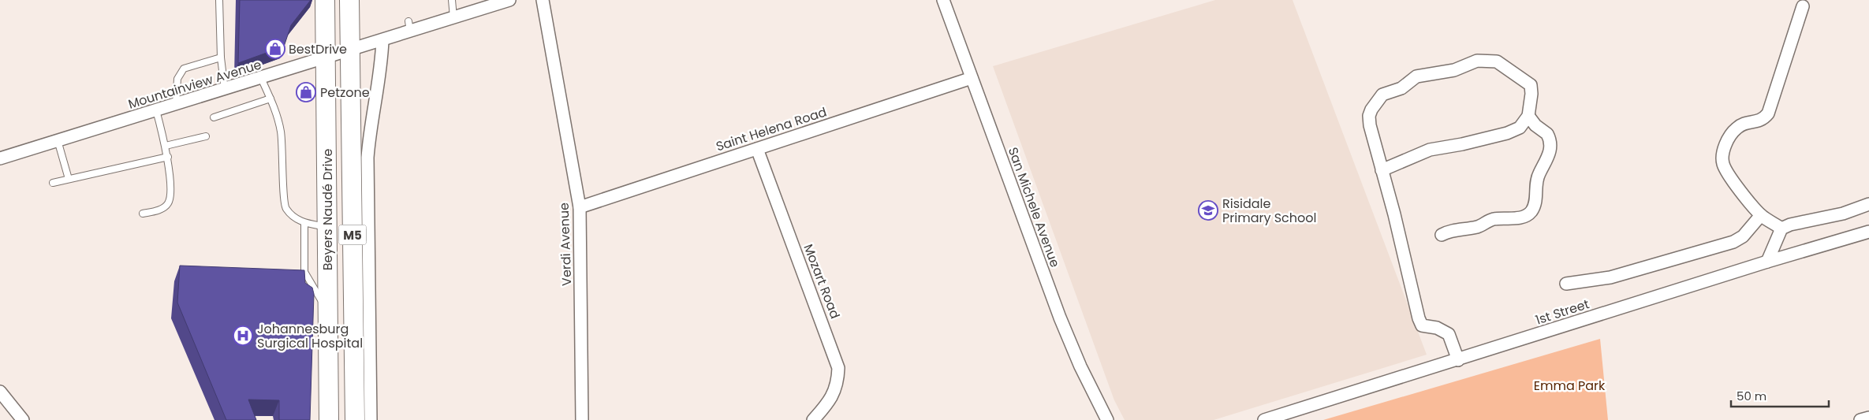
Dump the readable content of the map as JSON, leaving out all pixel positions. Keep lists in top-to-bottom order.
{
  "streets": {
    "main road": ["Beyers Naudé Drive", "M5"],
    "street": [
      "Mountainview Avenue",
      "Saint Helena Road",
      "San Michele Avenue",
      "Verdi Avenue",
      "Mozart Road",
      "1st Street"
    ]
  },
  "crossings": [
    ["Mountainview Avenue", "Beyers Naudé Drive"],
    ["Saint Helena Road", "San Michele Avenue"],
    ["Saint Helena Road", "Verdi Avenue"],
    ["Saint Helena Road", "Mozart Road"]
  ],
  "parks": ["Emma Park"],
  "places": {
    "shop": ["BestDrive", "Petzone"],
    "school or university": ["Risidale Primary School"],
    "hospital": ["Johannesburg Surgical Hospital"]
  },
  "scale_bar": "50 m"
}
